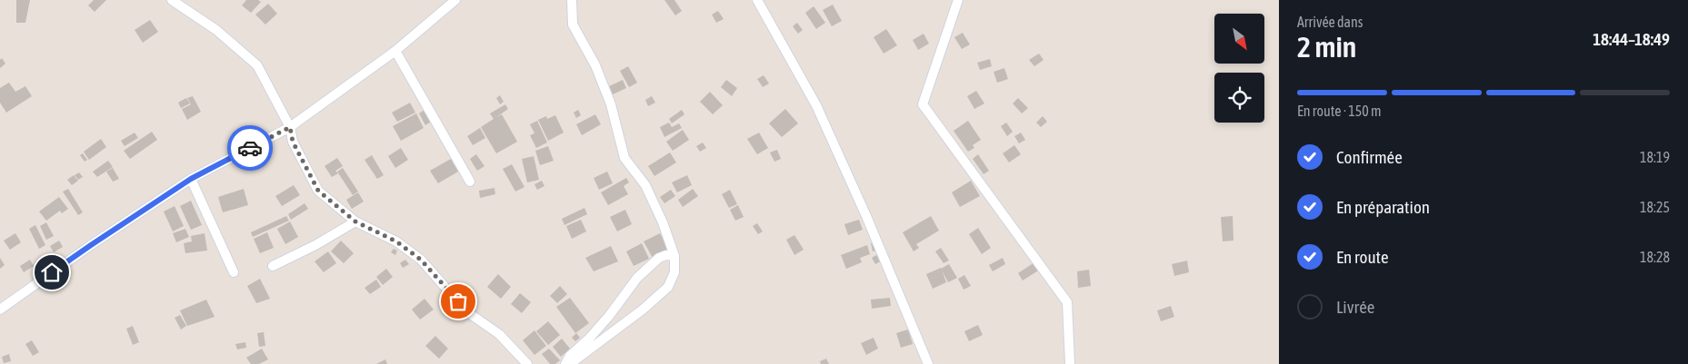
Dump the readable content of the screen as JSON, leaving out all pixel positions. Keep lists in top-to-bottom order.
{
  "north": "bottom right",
  "page": {
    "heading": ["2 min", "Arrivée dans", "18:44–18:49"],
    "bar": "En route · 150 m",
    "list": [
      ["Confirmée", "18:19"],
      ["En préparation", "18:25"],
      ["En route", "18:28"],
      "Livrée"
    ]
  }
}
